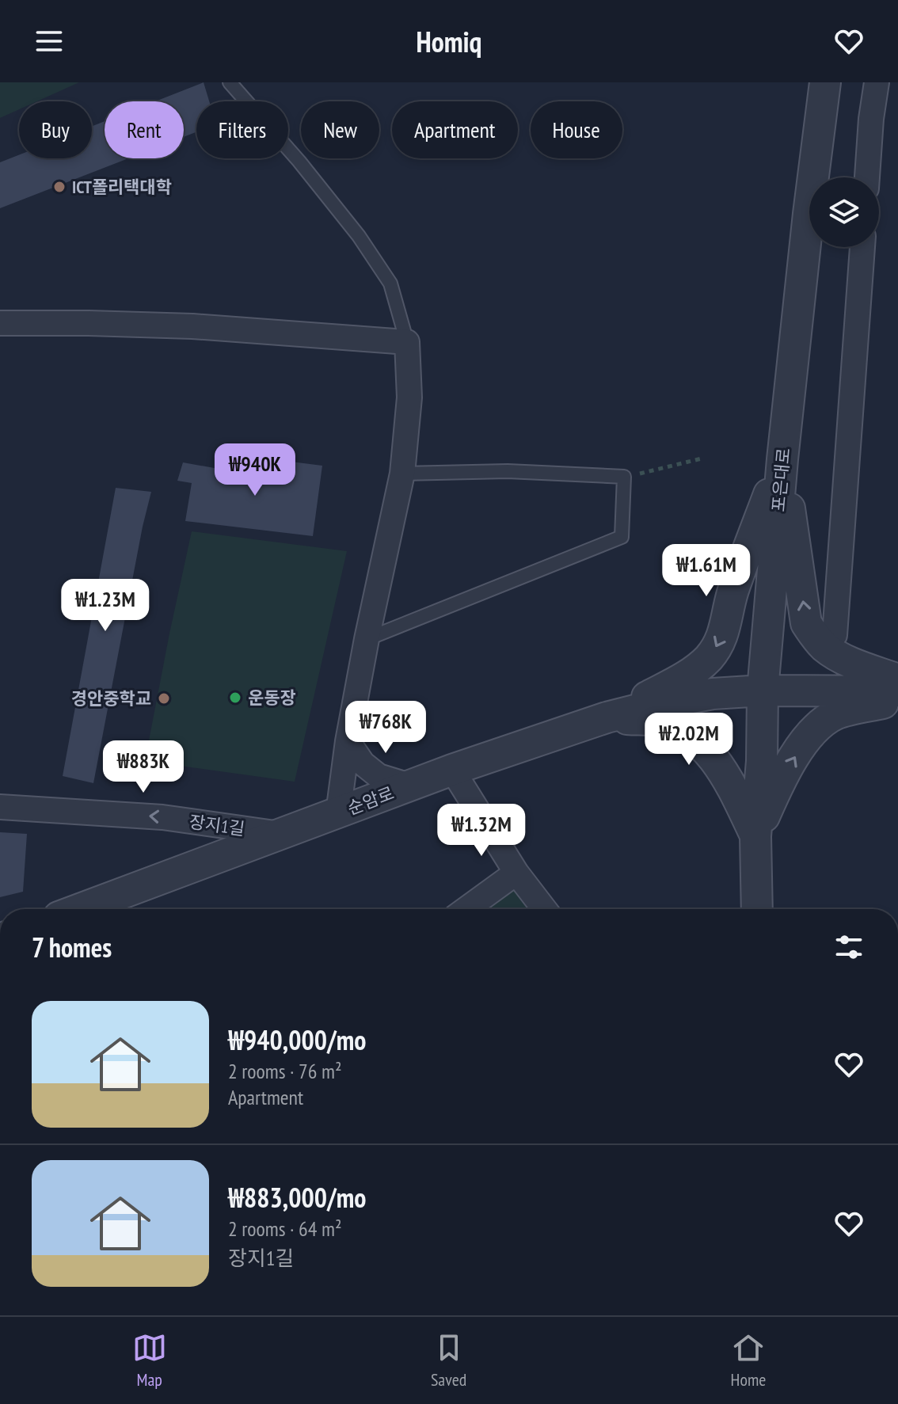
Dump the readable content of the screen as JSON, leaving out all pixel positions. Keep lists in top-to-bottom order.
{
  "streets": {
    "street": ["포은대로", "순암로", "장지1길"]
  },
  "crossings": [
    ["포은대로", "순암로"],
    ["순암로", "장지1길"]
  ],
  "one_way": ["장지1길"],
  "places": ["ICT폴리택대학", "운동장", "경안중학교"],
  "page": {
    "header": "Homiq",
    "chip": [
      "Buy",
      "Rent",
      "Filters",
      "New",
      "Apartment",
      "House"
    ],
    "price": [
      "₩940K",
      "₩1.61M",
      "₩1.23M",
      "₩768K",
      "₩2.02M",
      "₩883K",
      "₩1.32M"
    ],
    "heading": "7 homes",
    "list": [
      {
        "name": "₩940,000/mo",
        "note": "2 rooms · 76 m² · Apartment"
      },
      {
        "name": "₩883,000/mo",
        "note": "2 rooms · 64 m² · 장지1길"
      }
    ],
    "tabs": ["Map", "Saved", "Home"]
  }
}
